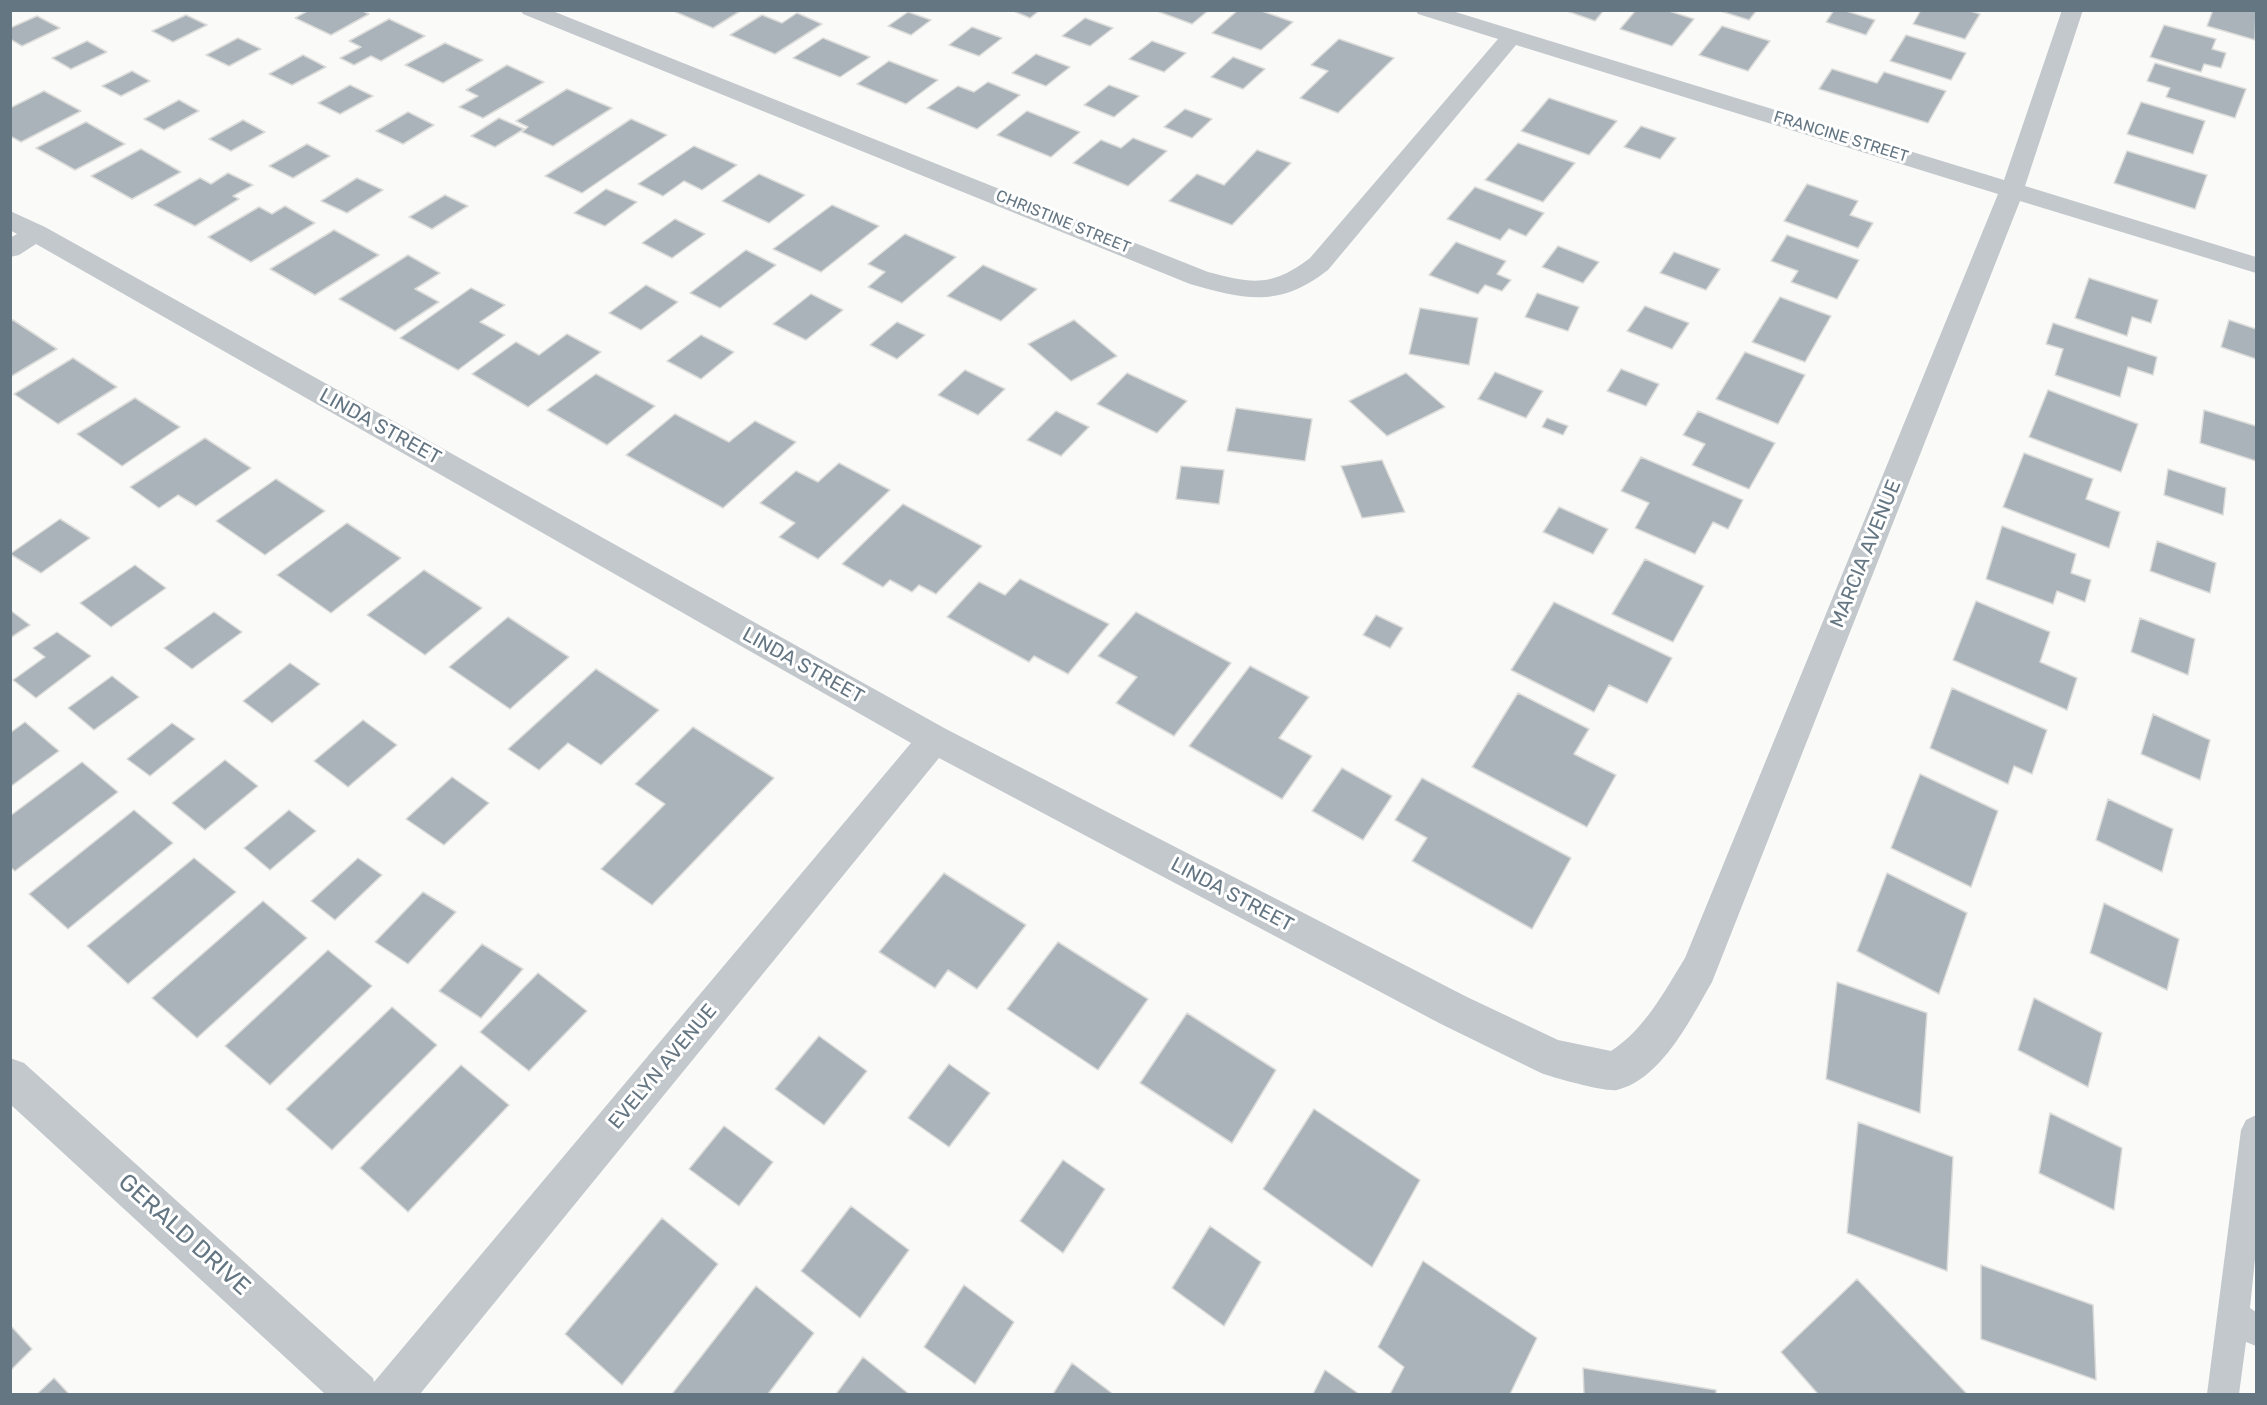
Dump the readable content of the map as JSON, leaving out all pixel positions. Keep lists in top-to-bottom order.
{
  "streets": {
    "street": [
      "FRANCINE STREET",
      "CHRISTINE STREET",
      "LINDA STREET",
      "MARCIA AVENUE",
      "EVELYN AVENUE",
      "GERALD DRIVE"
    ]
  },
  "crossings": [
    ["FRANCINE STREET", "CHRISTINE STREET"],
    ["FRANCINE STREET", "MARCIA AVENUE"],
    ["LINDA STREET", "MARCIA AVENUE"],
    ["LINDA STREET", "EVELYN AVENUE"]
  ]
}
